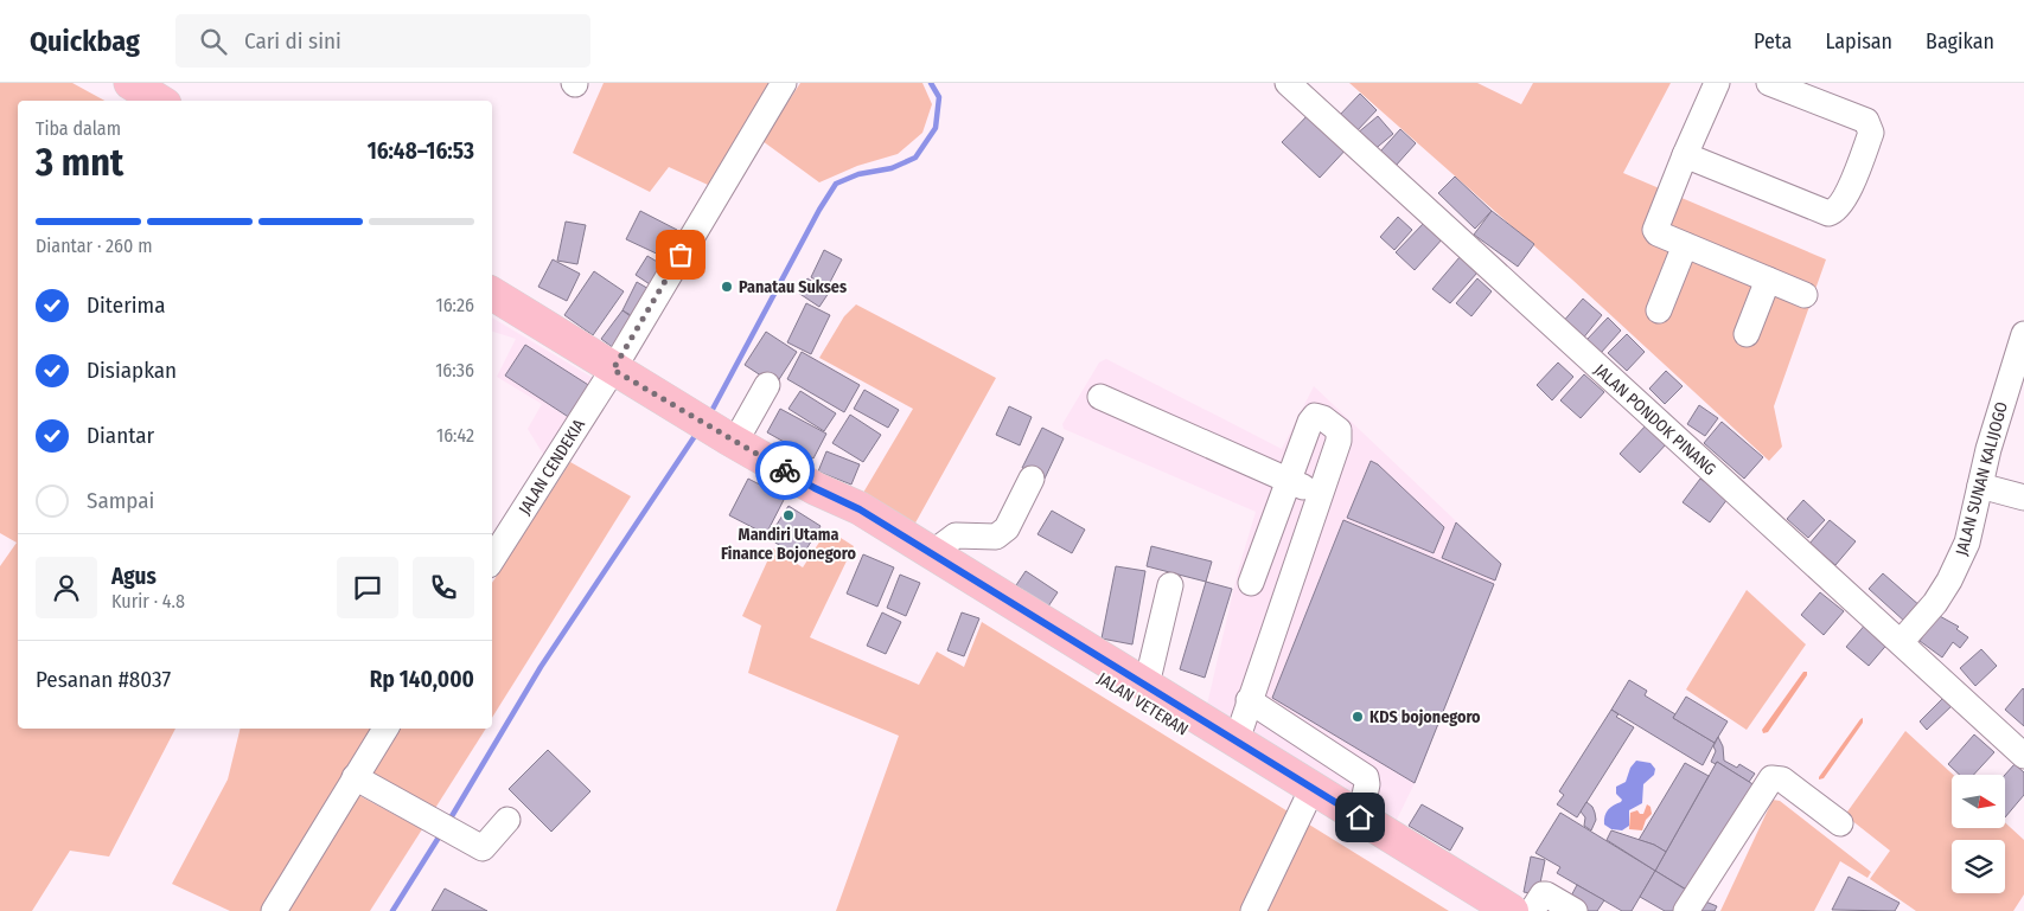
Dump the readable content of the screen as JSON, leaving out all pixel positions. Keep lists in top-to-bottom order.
{
  "streets": {
    "main road": ["JALAN VETERAN"],
    "street": ["JALAN PONDOK PINANG", "JALAN CENDEKIA", "JALAN SUNAN KALIJOGO"]
  },
  "crossings": [
    ["JALAN PONDOK PINANG", "JALAN SUNAN KALIJOGO"],
    ["JALAN CENDEKIA", "JALAN VETERAN"]
  ],
  "places": ["Panatau Sukses", "Mandiri Utama Finance Bojonegoro", "KDS bojonegoro"],
  "north": "right",
  "page": {
    "header": "Quickbag",
    "search": "Cari di sini",
    "nav": ["Peta", "Lapisan", "Bagikan"],
    "heading": ["3 mnt", "Tiba dalam", "16:48–16:53"],
    "panel": [
      "Agus",
      "Kurir · 4.8",
      "Pesanan #8037",
      "Rp 140,000"
    ],
    "bar": "Diantar · 260 m",
    "list": [
      ["Diterima", "16:26"],
      ["Disiapkan", "16:36"],
      ["Diantar", "16:42"],
      "Sampai"
    ]
  }
}
